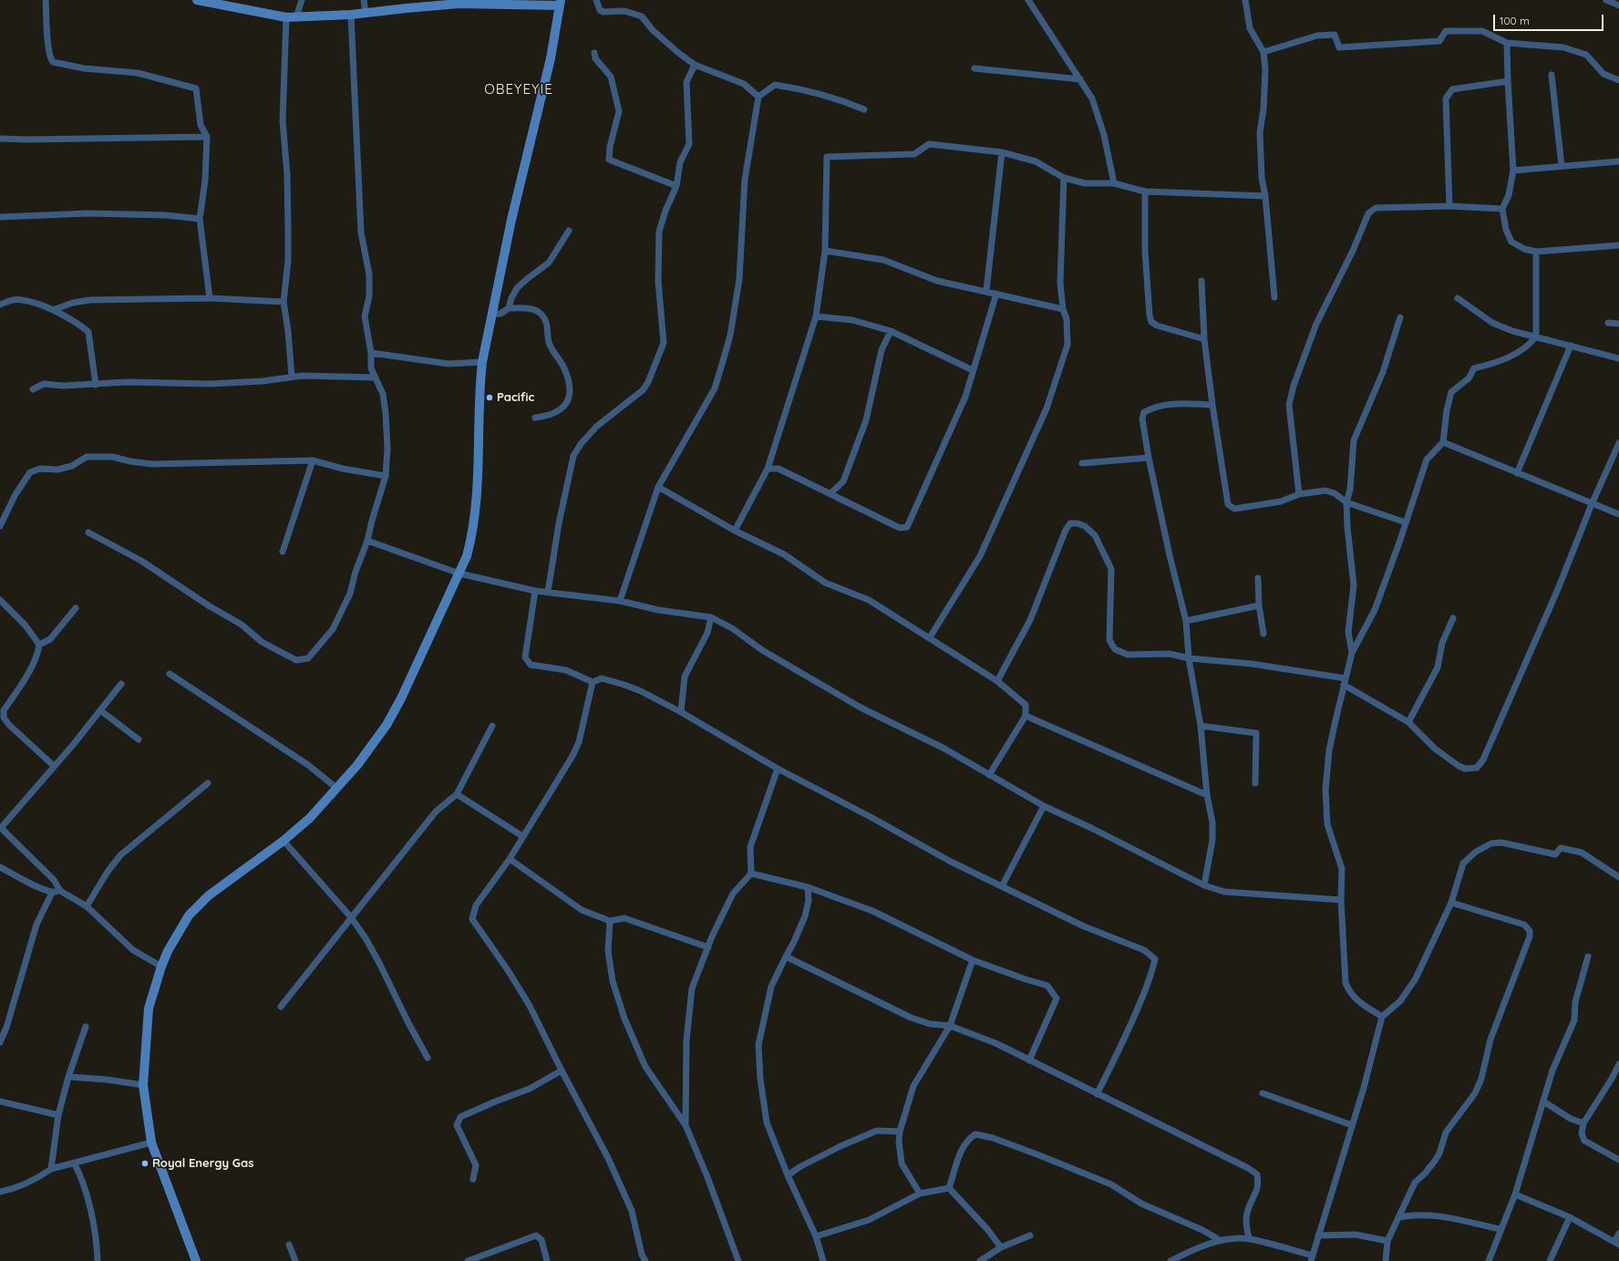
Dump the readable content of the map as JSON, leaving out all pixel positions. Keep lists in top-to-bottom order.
{
  "districts": ["OBEYEYIE"],
  "places": ["Pacific", "Royal Energy Gas"],
  "scale_bar": "100 m"
}
